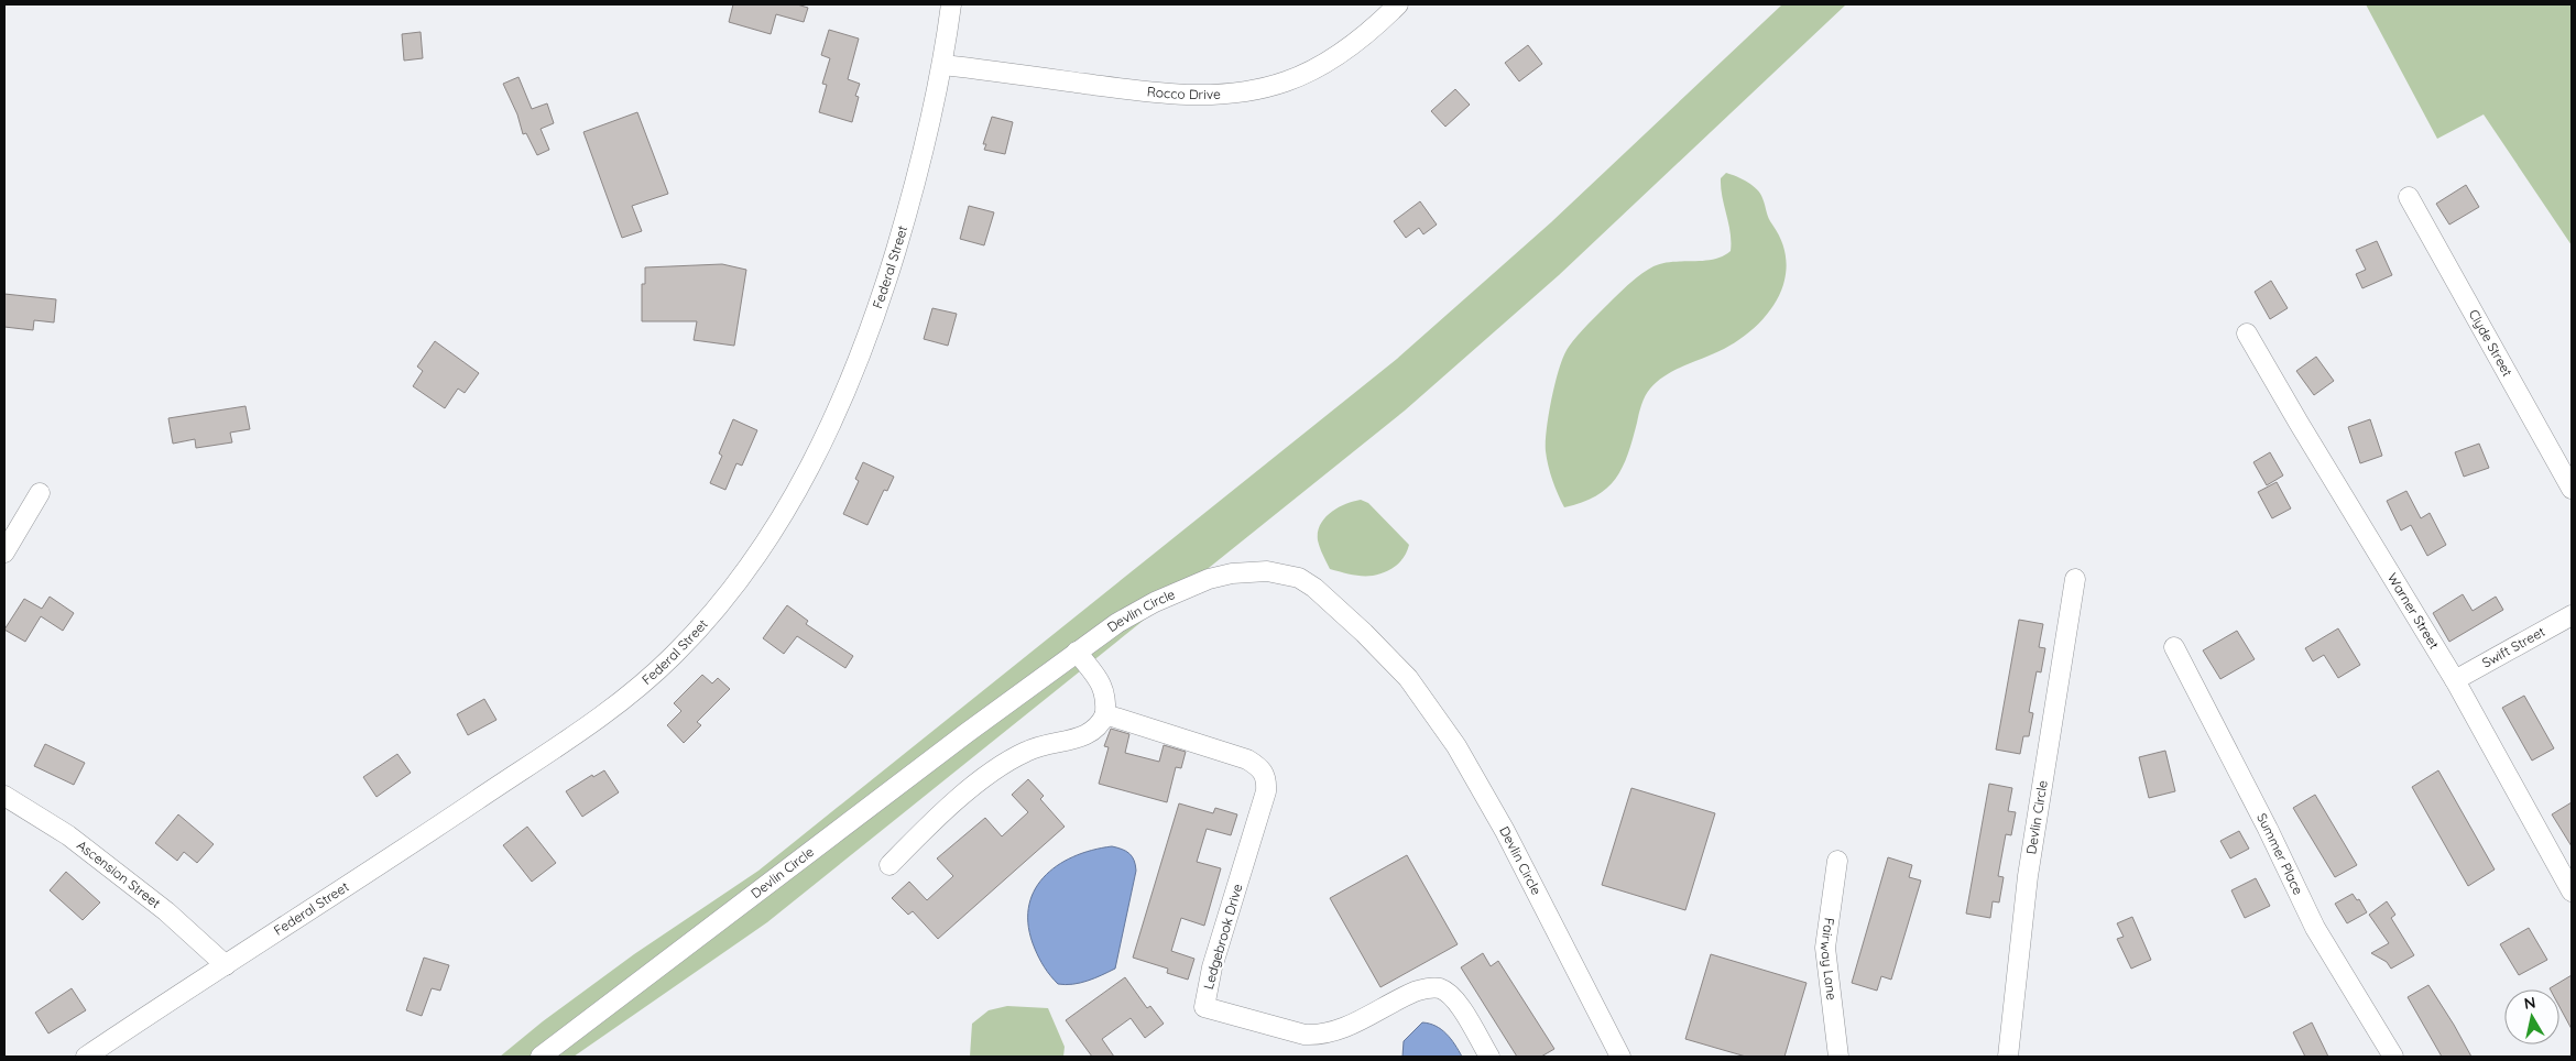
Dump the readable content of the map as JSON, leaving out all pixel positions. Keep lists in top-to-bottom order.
{
  "streets": {
    "street": [
      "Rocco Drive",
      "Federal Street",
      "Clyde Street",
      "Warner Street",
      "Devlin Circle",
      "Swift Street",
      "Summer Place",
      "Ascension Street",
      "Ledgebrook Drive",
      "Fairway Lane"
    ]
  },
  "crossings": [
    ["Rocco Drive", "Federal Street"],
    ["Federal Street", "Ascension Street"],
    ["Warner Street", "Swift Street"]
  ],
  "north": "top"
}
